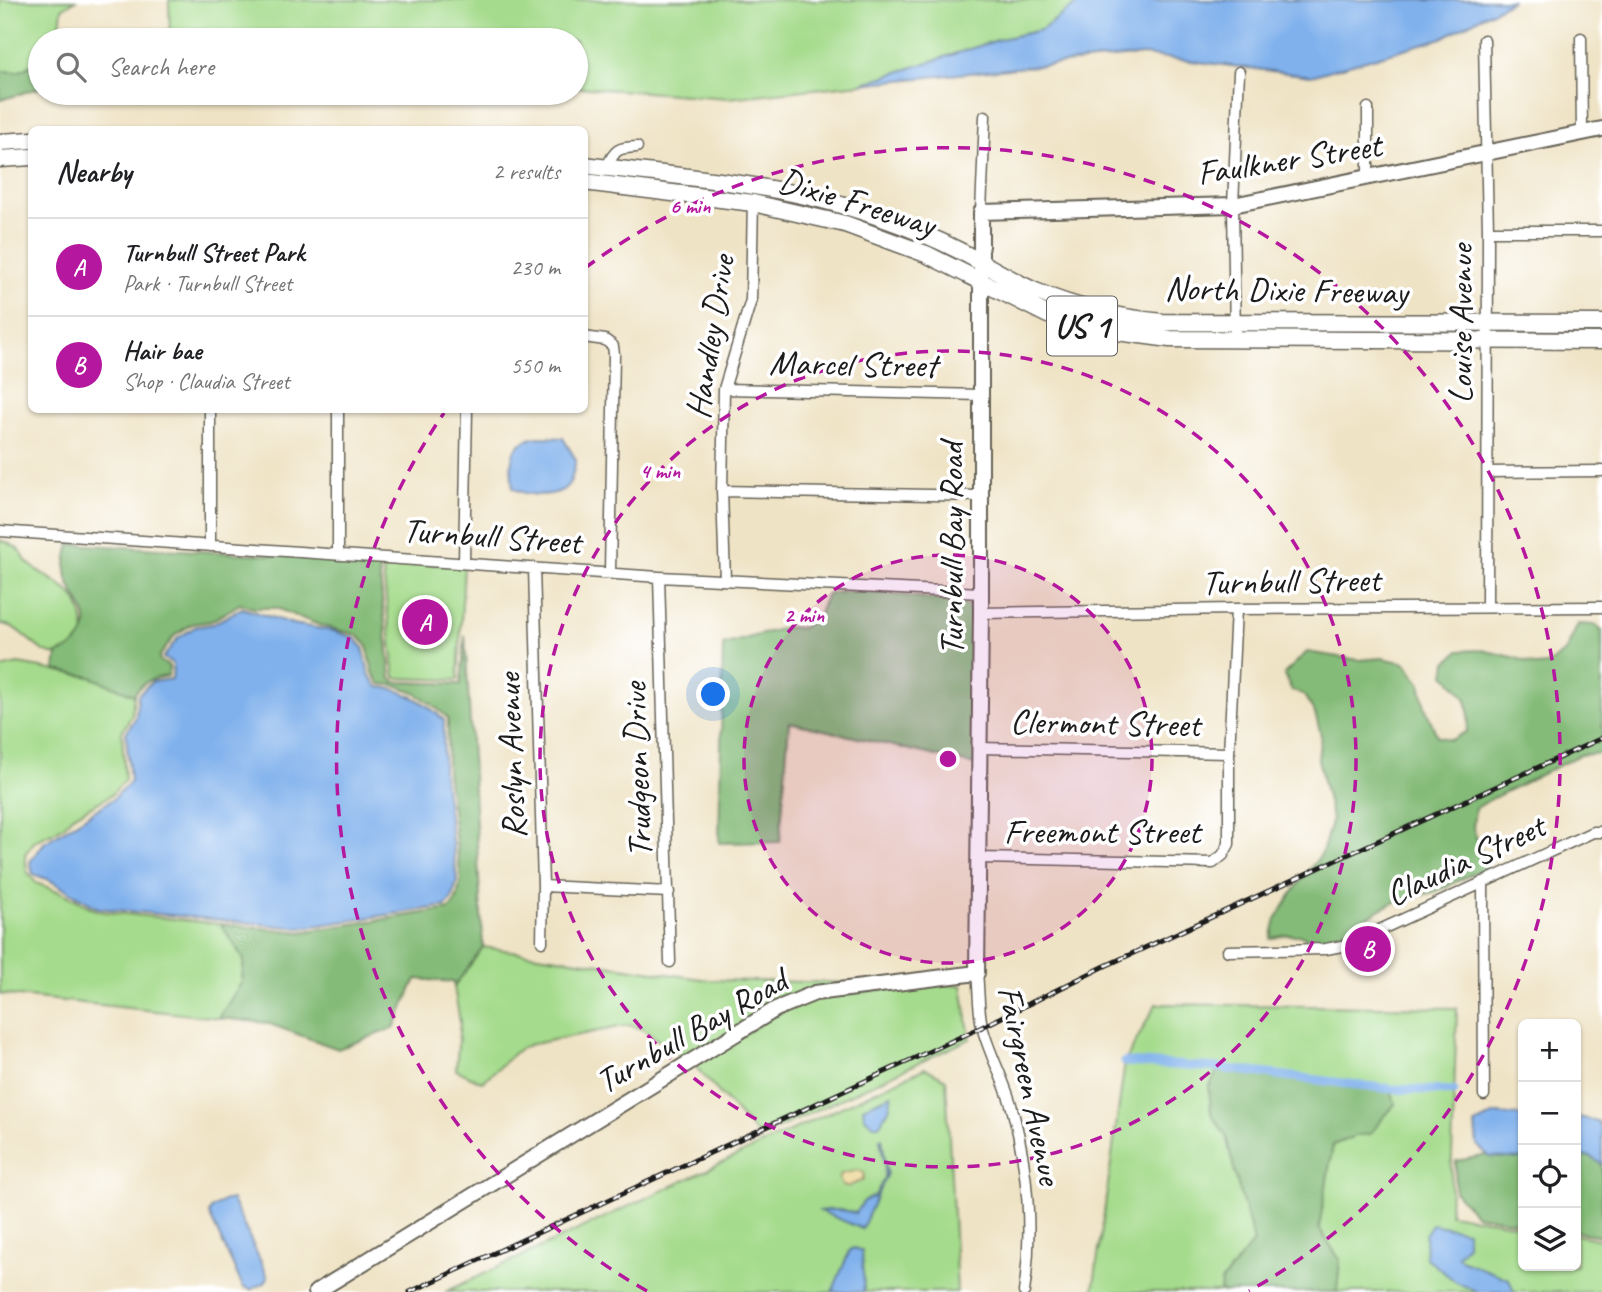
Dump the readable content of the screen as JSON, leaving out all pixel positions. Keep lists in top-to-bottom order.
{
  "streets": {
    "main road": ["Dixie Freeway", "North Dixie Freeway", "US 1"],
    "street": [
      "Faulkner Street",
      "Louise Avenue",
      "Handley Drive",
      "Marcel Street",
      "Turnbull Street",
      "Turnbull Bay Road",
      "Clermont Street",
      "Roslyn Avenue",
      "Trudgeon Drive",
      "Freemont Street",
      "Claudia Street",
      "Fairgreen Avenue"
    ]
  },
  "crossings": [
    ["Faulkner Street", "Louise Avenue"],
    ["Faulkner Street", "Turnbull Bay Road"],
    ["Dixie Freeway", "North Dixie Freeway"],
    ["Dixie Freeway", "Handley Drive"],
    ["Dixie Freeway", "Turnbull Bay Road"],
    ["North Dixie Freeway", "Louise Avenue"],
    ["North Dixie Freeway", "Turnbull Bay Road"],
    ["Louise Avenue", "Turnbull Street"],
    ["Handley Drive", "Marcel Street"],
    ["Handley Drive", "Turnbull Street"],
    ["Marcel Street", "Turnbull Bay Road"],
    ["Turnbull Street", "Turnbull Bay Road"],
    ["Turnbull Street", "Roslyn Avenue"],
    ["Turnbull Street", "Trudgeon Drive"],
    ["Turnbull Bay Road", "Clermont Street"],
    ["Turnbull Bay Road", "Freemont Street"],
    ["Turnbull Bay Road", "Fairgreen Avenue"],
    ["Clermont Street", "Freemont Street"]
  ],
  "page": {
    "search": "Search here",
    "heading": ["Nearby", "2 results"],
    "list": [
      {
        "mark": "A",
        "name": "Turnbull Street Park",
        "note": "Park · Turnbull Street",
        "value": "230 m"
      },
      {
        "mark": "B",
        "name": "Hair bae",
        "note": "Shop · Claudia Street",
        "value": "550 m"
      }
    ],
    "pins": ["A", "B"],
    "map_buttons": ["+", "−"]
  },
  "rings": ["6 min", "4 min", "2 min"]
}
